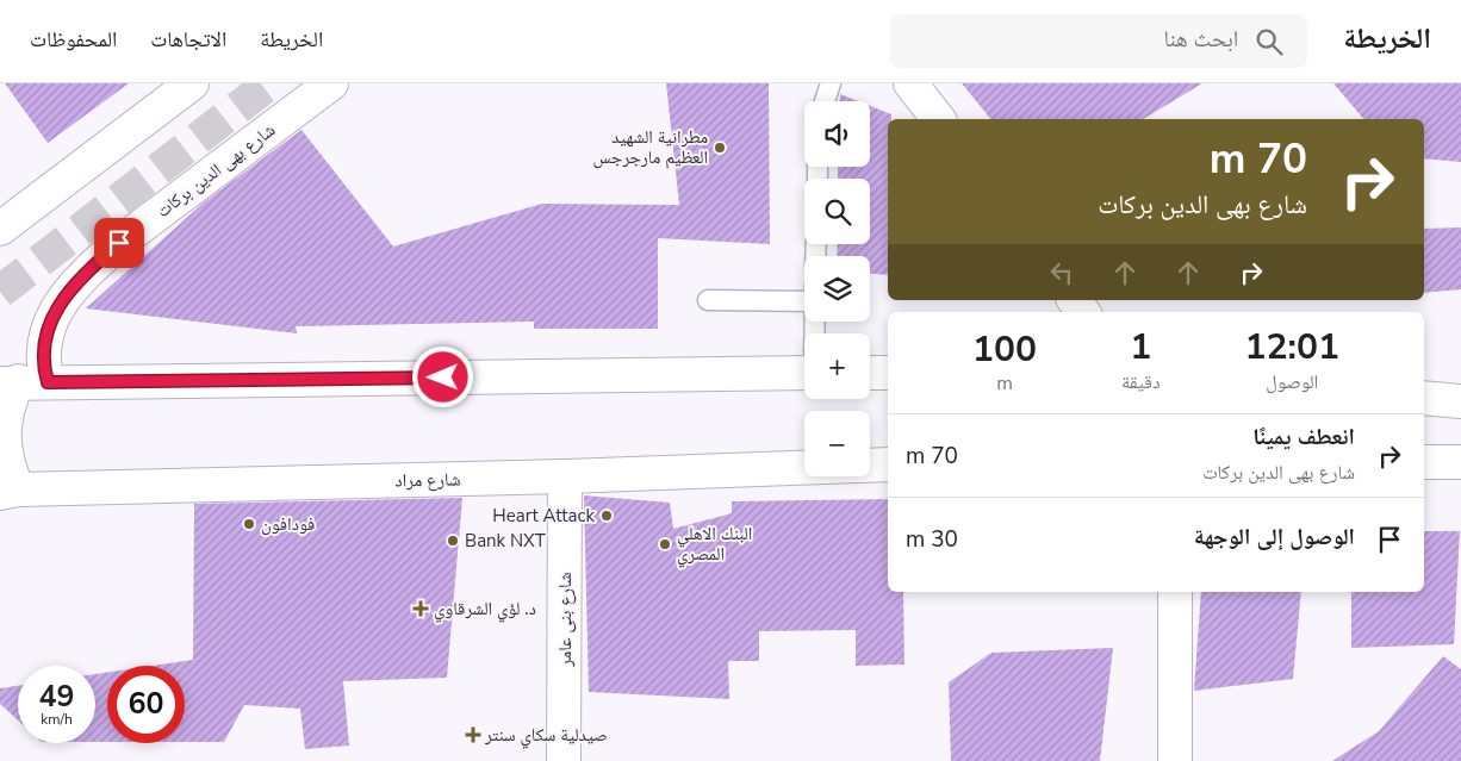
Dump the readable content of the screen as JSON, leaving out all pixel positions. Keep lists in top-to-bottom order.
{
  "streets": {
    "main road": ["شارع بهى الدين بركات", "شارع مراد", "شارع بنى عامر"]
  },
  "crossings": [
    ["شارع مراد", "شارع بنى عامر"]
  ],
  "places": {
    "other": [
      "مطرانية الشهيد العظيم مارجرجس",
      "Heart Attack",
      "فودافون",
      "Bank NXT",
      "البنك الاهلي المصري"
    ],
    "health": ["د. لؤي الشرقاوي", "صيدلية سكاي سنتر"]
  },
  "page": {
    "header": "الخريطة",
    "search": "ابحث هنا",
    "nav": ["الخريطة", "الاتجاهات", "المحفوظات"],
    "map_buttons": ["+", "−"],
    "turn": ["70 m", "شارع بهى الدين بركات"],
    "eta": [
      "12:01",
      "الوصول",
      "1",
      "دقيقة",
      "100",
      "m"
    ],
    "list": [
      {
        "name": "انعطف يمينًا",
        "note": "شارع بهى الدين بركات",
        "value": "70 m"
      },
      {
        "name": "الوصول إلى الوجهة",
        "value": "30 m"
      }
    ],
    "speed": "49 km/h",
    "limit": "60"
  }
}
